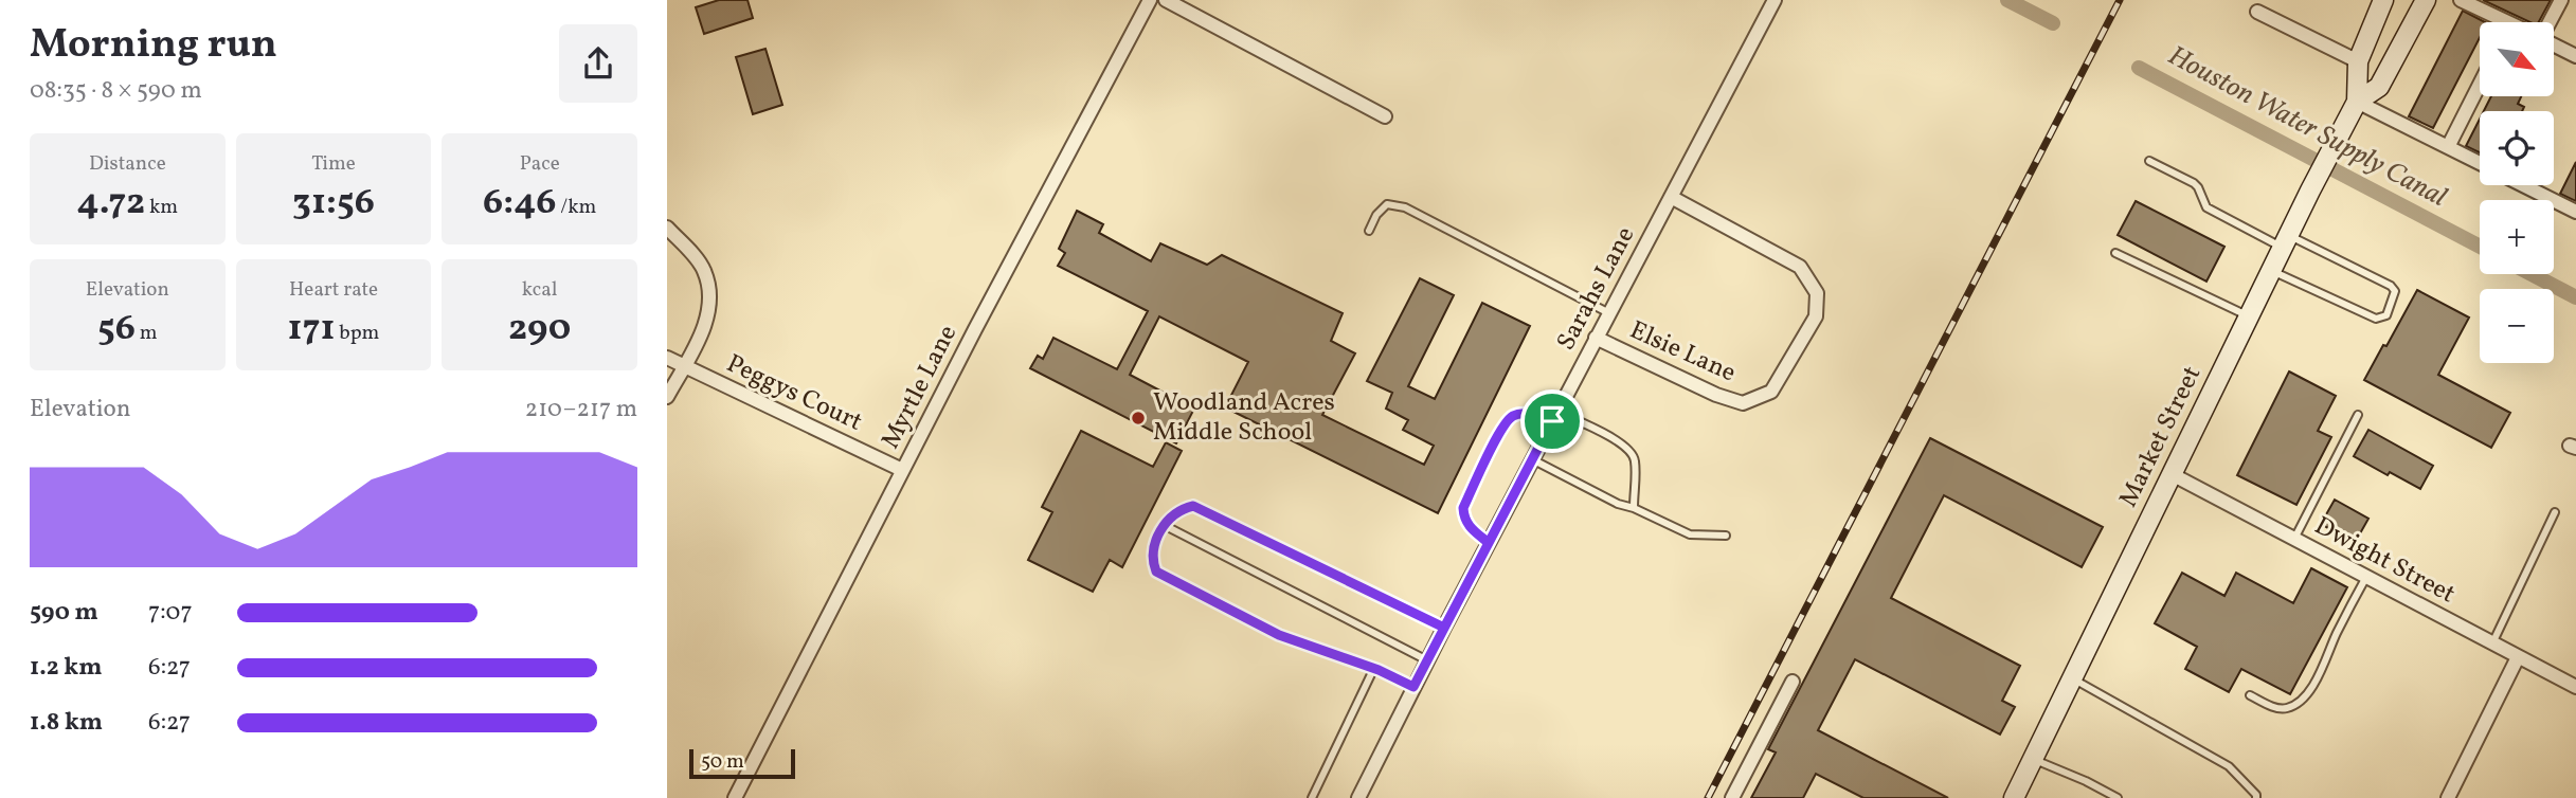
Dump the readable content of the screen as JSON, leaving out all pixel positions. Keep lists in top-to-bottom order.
{
  "streets": {
    "main road": ["Market Street"],
    "street": [
      "Sarahs Lane",
      "Elsie Lane",
      "Myrtle Lane",
      "Peggys Court",
      "Dwight Street"
    ]
  },
  "crossings": [
    ["Sarahs Lane", "Elsie Lane"],
    ["Myrtle Lane", "Peggys Court"],
    ["Market Street", "Dwight Street"]
  ],
  "water": ["Houston Water Supply Canal"],
  "places": ["Woodland Acres Middle School"],
  "scale_bar": "50 m",
  "north": "bottom right",
  "page": {
    "heading": ["Morning run", "08:35 · 8 × 590 m"],
    "map_buttons": ["+", "−"],
    "stats": [
      ["Distance", "4.72 km"],
      ["Time", "31:56"],
      ["Pace", "6:46 /km"],
      ["Elevation", "56 m"],
      ["Heart rate", "171 bpm"],
      ["kcal", "290"]
    ],
    "chart": ["Elevation", "210–217 m"],
    "list": [
      {
        "name": "590 m",
        "note": "7:07"
      },
      {
        "name": "1.2 km",
        "note": "6:27"
      },
      {
        "name": "1.8 km",
        "note": "6:27"
      }
    ],
    "scale": "50 m"
  }
}
